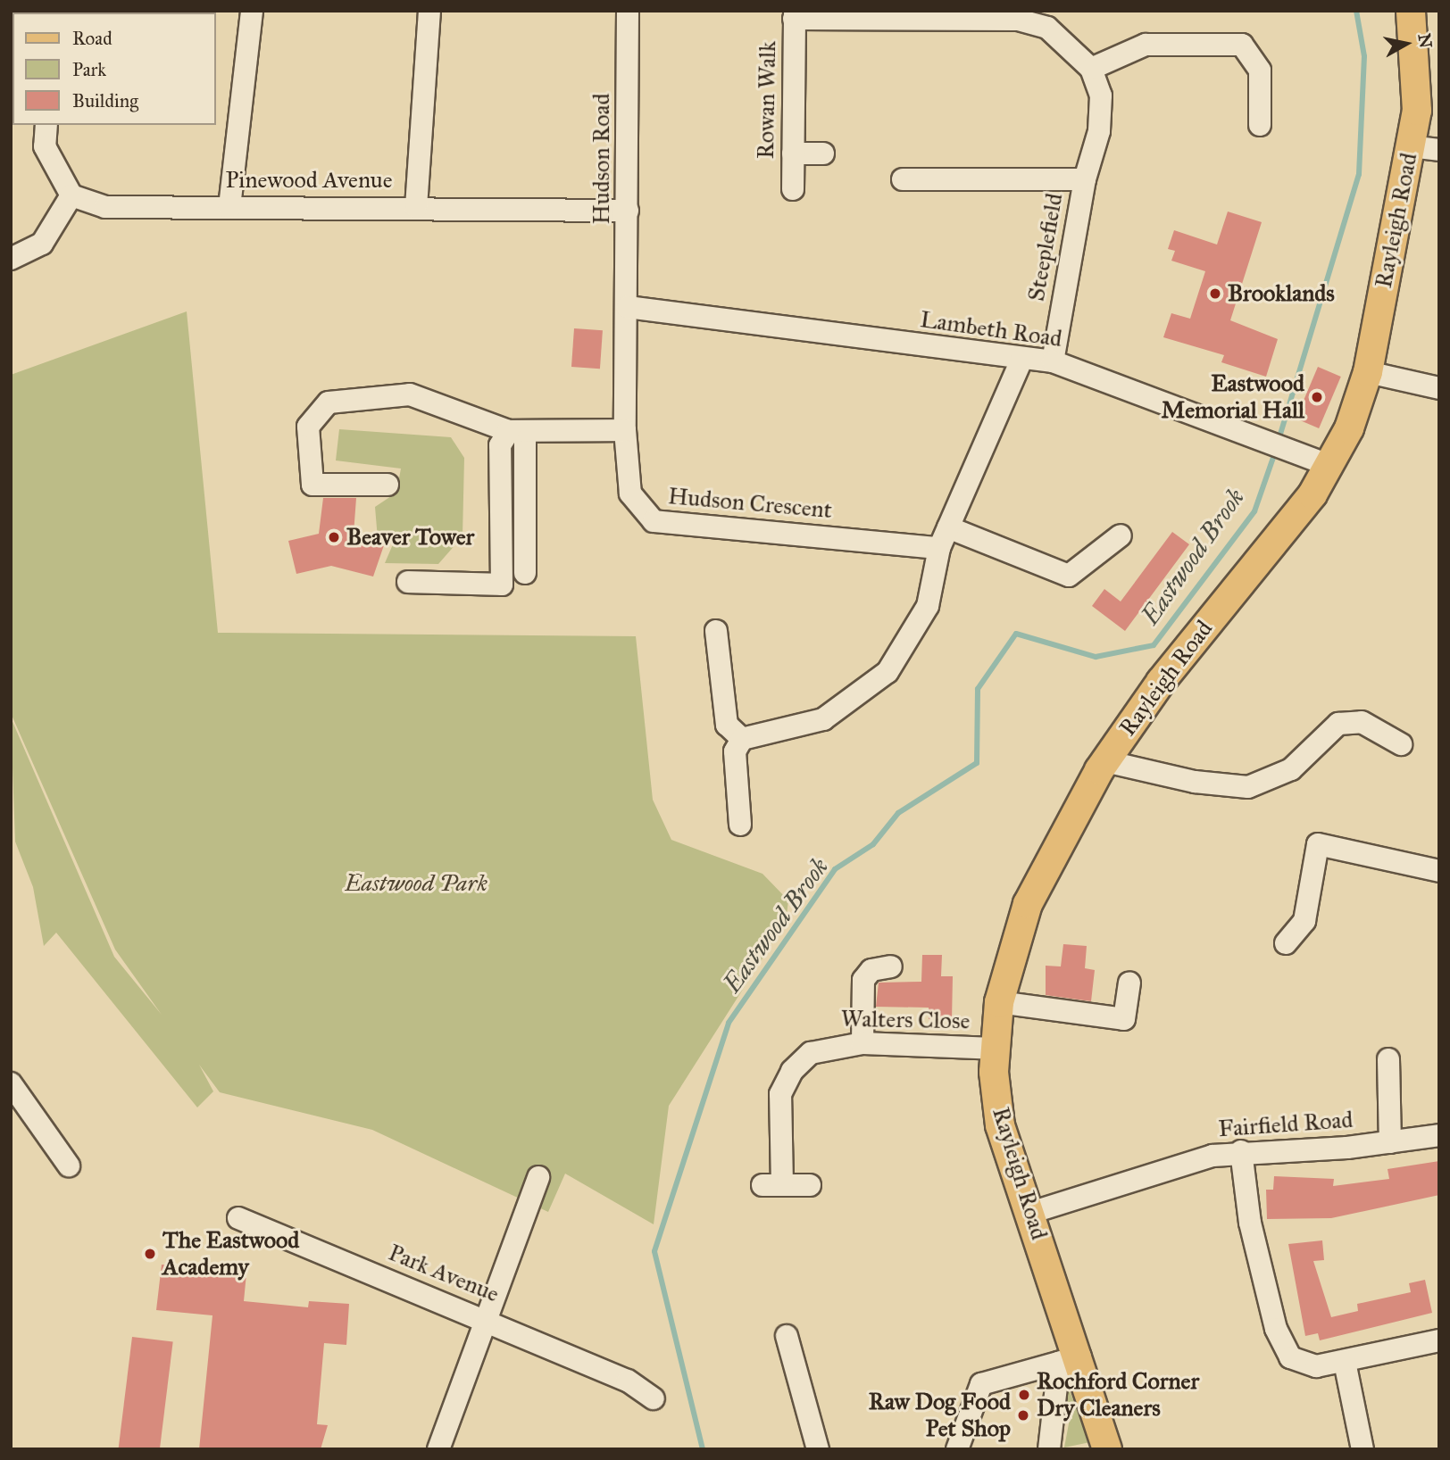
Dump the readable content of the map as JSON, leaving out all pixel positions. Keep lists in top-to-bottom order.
{
  "streets": {
    "main road": ["Rayleigh Road"],
    "street": [
      "Rowan Walk",
      "Hudson Road",
      "Pinewood Avenue",
      "Steeplefield",
      "Lambeth Road",
      "Hudson Crescent",
      "Walters Close",
      "Fairfield Road",
      "Park Avenue"
    ]
  },
  "crossings": [
    ["Rowan Walk", "Steeplefield"],
    ["Hudson Road", "Pinewood Avenue"],
    ["Hudson Road", "Lambeth Road"],
    ["Hudson Road", "Hudson Crescent"],
    ["Rayleigh Road", "Lambeth Road"],
    ["Rayleigh Road", "Walters Close"],
    ["Rayleigh Road", "Fairfield Road"],
    ["Steeplefield", "Lambeth Road"]
  ],
  "water": ["Eastwood Brook"],
  "parks": ["Eastwood Park"],
  "places": [
    "Brooklands",
    "Eastwood Memorial Hall",
    "Beaver Tower",
    "The Eastwood Academy",
    "Rochford Corner Dry Cleaners",
    "Raw Dog Food Pet Shop"
  ],
  "legend": ["Road", "Park", "Building"],
  "north": "right"
}
